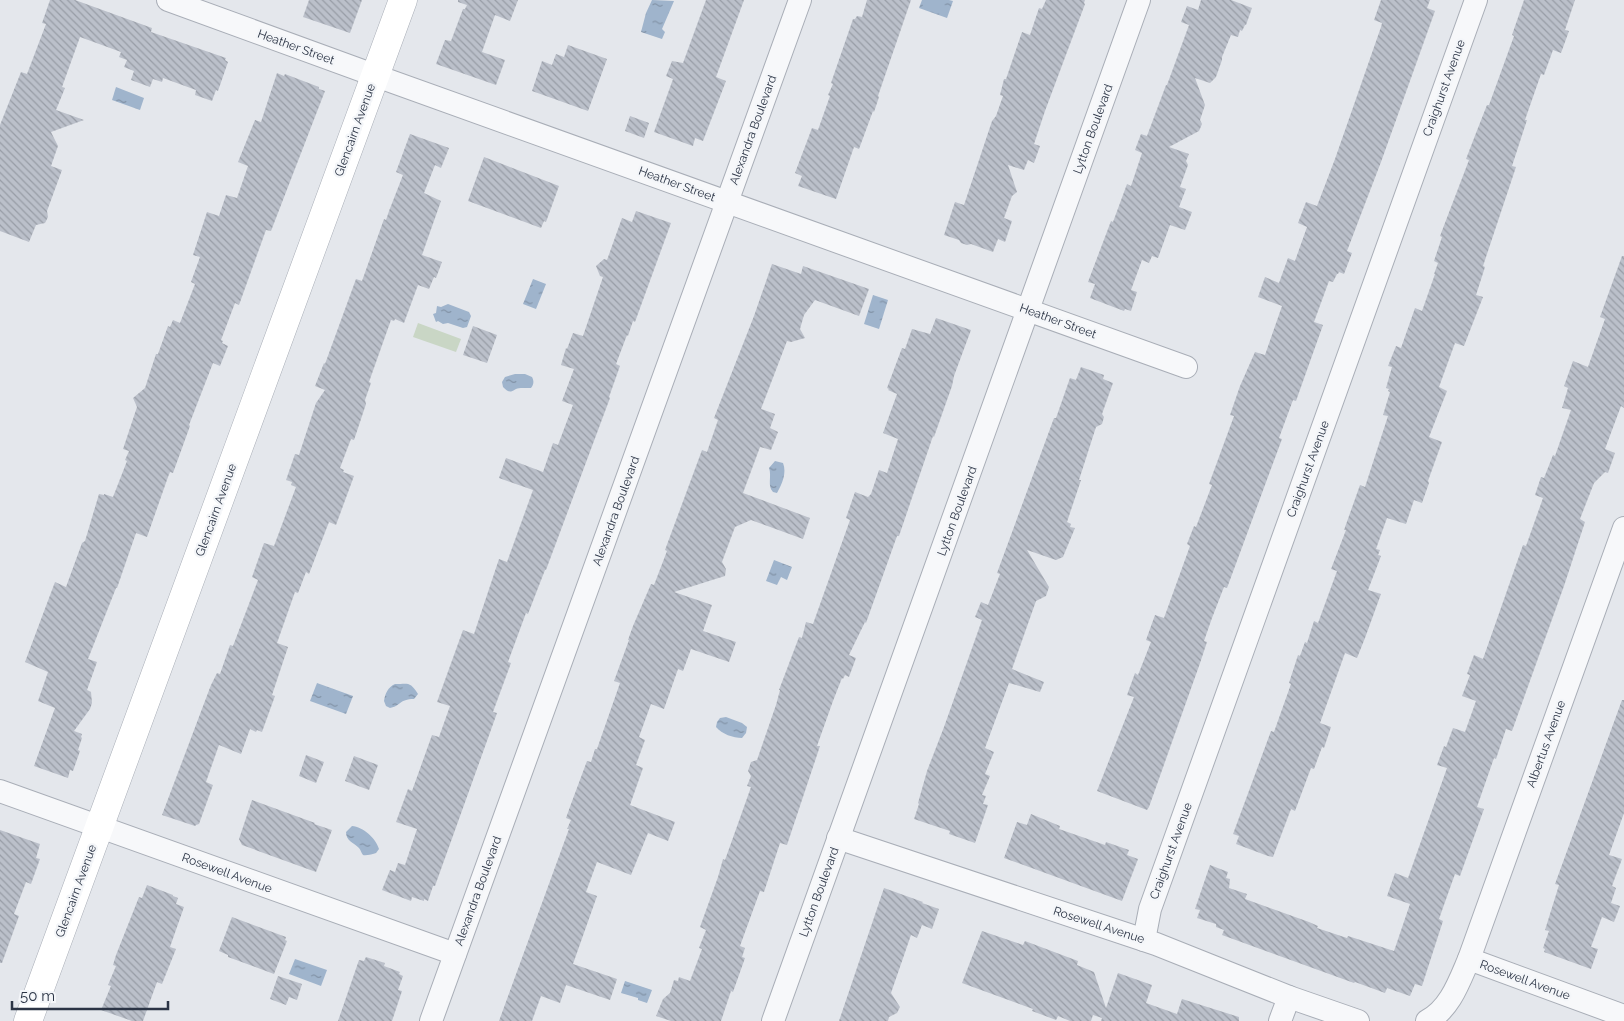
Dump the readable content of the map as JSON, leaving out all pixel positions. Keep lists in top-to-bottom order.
{
  "streets": {
    "street": [
      "Heather Street",
      "Craighurst Avenue",
      "Lytton Boulevard",
      "Glencairn Avenue",
      "Alexandra Boulevard",
      "Albertus Avenue",
      "Rosewell Avenue"
    ]
  },
  "crossings": [
    ["Heather Street", "Lytton Boulevard"],
    ["Heather Street", "Glencairn Avenue"],
    ["Heather Street", "Alexandra Boulevard"],
    ["Craighurst Avenue", "Rosewell Avenue"],
    ["Lytton Boulevard", "Rosewell Avenue"],
    ["Glencairn Avenue", "Rosewell Avenue"],
    ["Alexandra Boulevard", "Rosewell Avenue"],
    ["Albertus Avenue", "Rosewell Avenue"]
  ],
  "scale_bar": "50 m"
}
